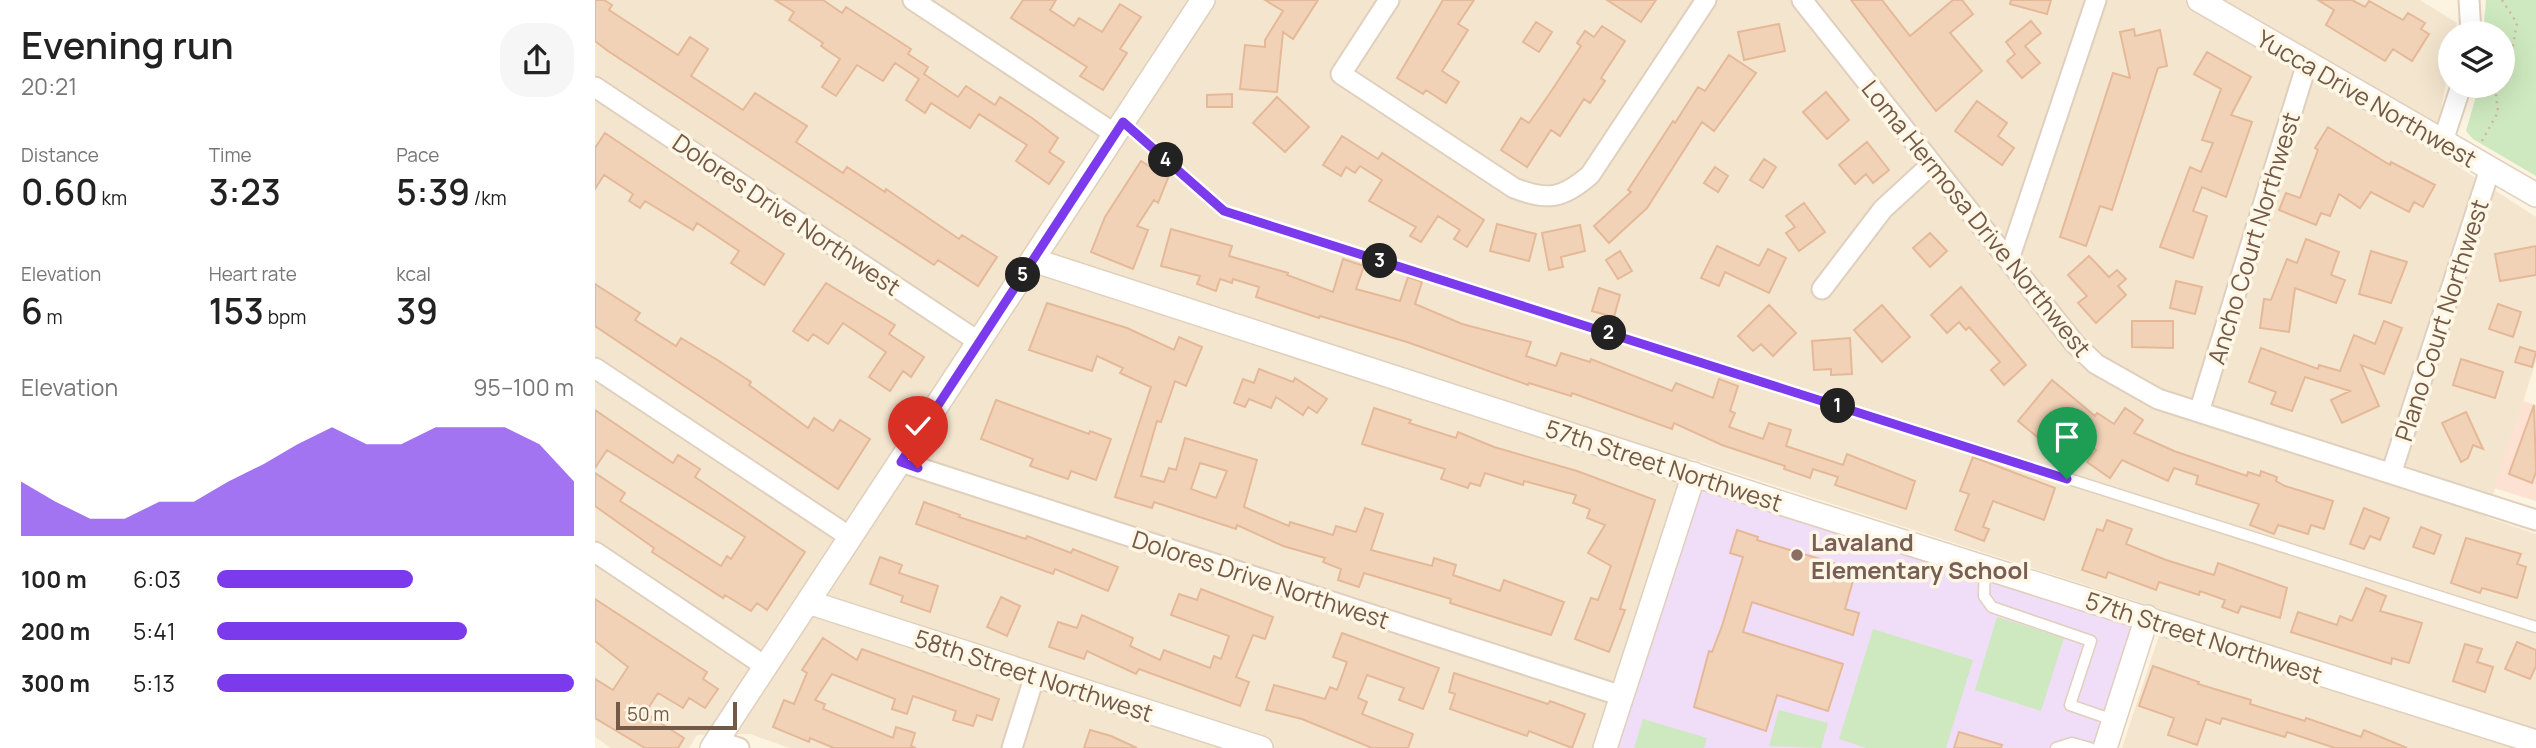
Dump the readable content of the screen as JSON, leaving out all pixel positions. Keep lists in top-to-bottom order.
{
  "streets": {
    "street": [
      "Yucca Drive Northwest",
      "Dolores Drive Northwest",
      "Loma Hermosa Drive Northwest",
      "Ancho Court Northwest",
      "Plano Court Northwest",
      "57th Street Northwest",
      "58th Street Northwest"
    ]
  },
  "crossings": [
    ["Yucca Drive Northwest", "Ancho Court Northwest"],
    ["Yucca Drive Northwest", "Plano Court Northwest"],
    ["Loma Hermosa Drive Northwest", "Ancho Court Northwest"],
    ["Loma Hermosa Drive Northwest", "Plano Court Northwest"]
  ],
  "places": ["Lavaland Elementary School"],
  "scale_bar": "50 m",
  "page": {
    "heading": ["Evening run", "20:21"],
    "stats": [
      ["Distance", "0.60 km"],
      ["Time", "3:23"],
      ["Pace", "5:39 /km"],
      ["Elevation", "6 m"],
      ["Heart rate", "153 bpm"],
      ["kcal", "39"]
    ],
    "pins": [
      "4",
      "3",
      "5",
      "2",
      "1"
    ],
    "chart": ["Elevation", "95–100 m"],
    "list": [
      {
        "name": "100 m",
        "note": "6:03"
      },
      {
        "name": "200 m",
        "note": "5:41"
      },
      {
        "name": "300 m",
        "note": "5:13"
      }
    ],
    "scale": "50 m"
  }
}
